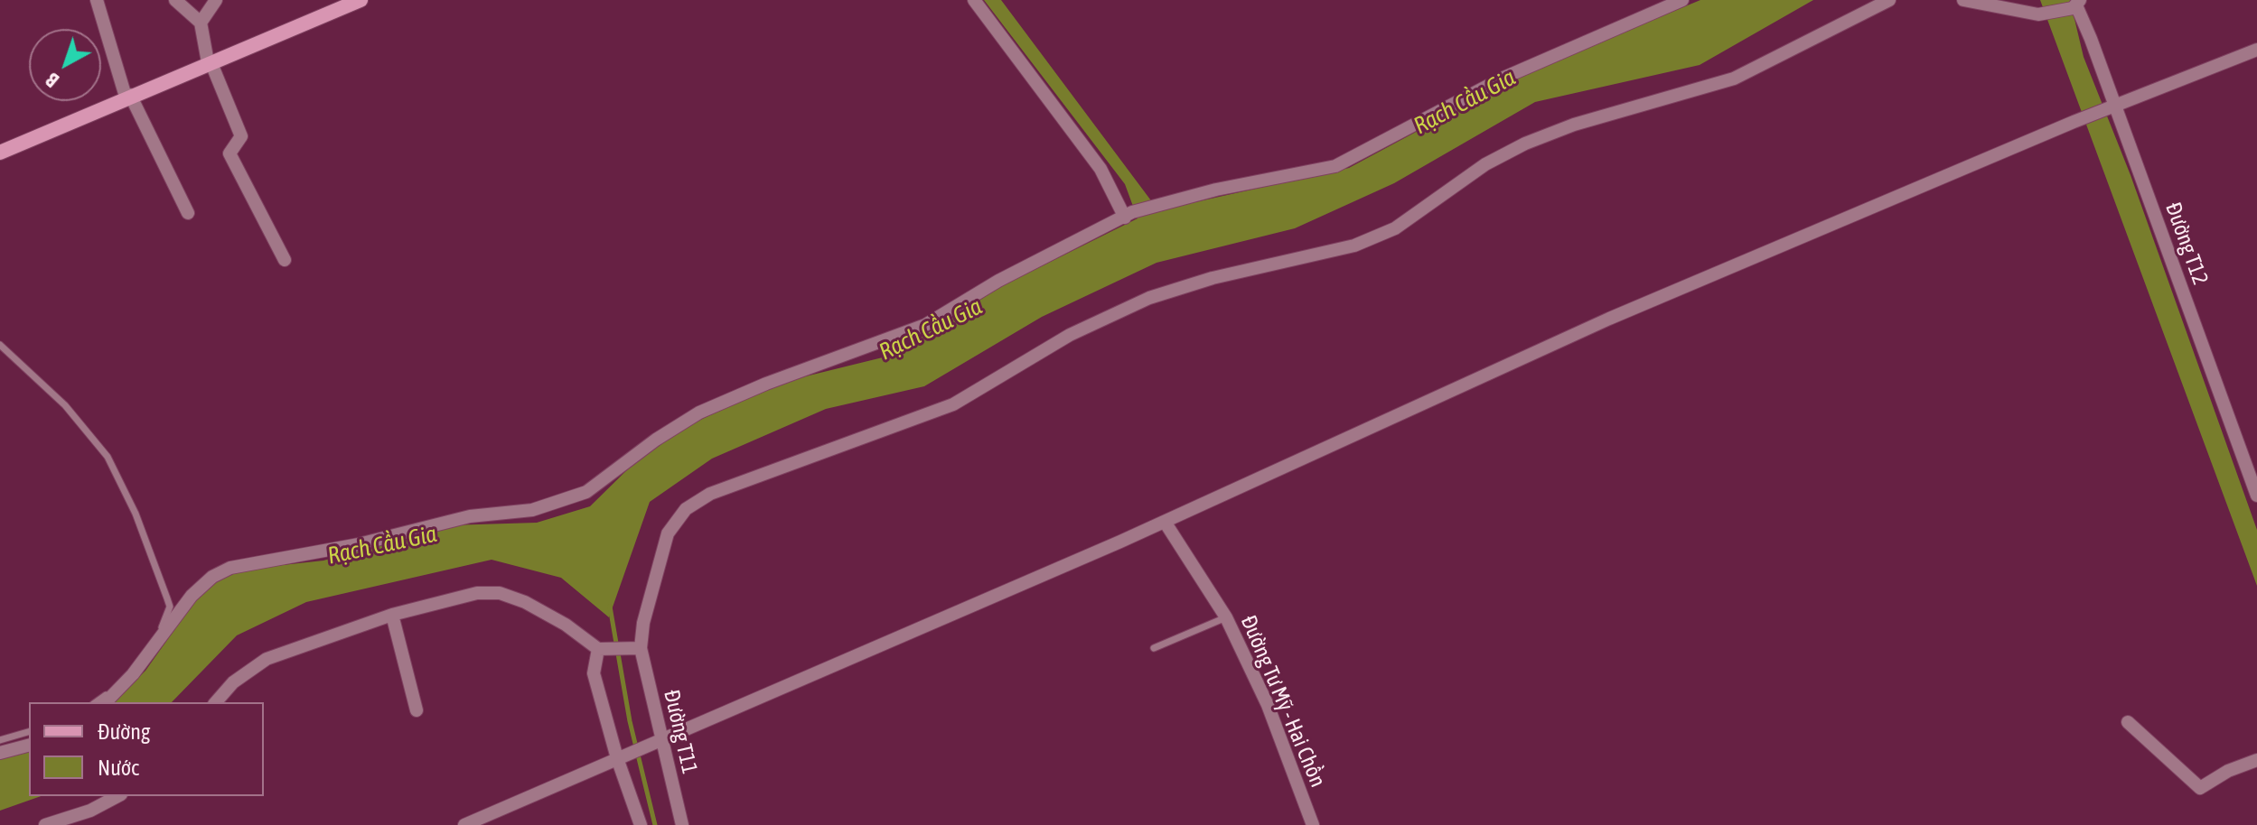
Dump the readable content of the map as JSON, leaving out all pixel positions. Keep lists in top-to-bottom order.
{
  "streets": {
    "street": ["Đường T12", "Đường Tư Mỹ - Hai Chồn", "Đường T11"]
  },
  "water": ["Rạch Cầu Gia"],
  "legend": ["Đường", "Nước"],
  "north": "bottom left"
}
